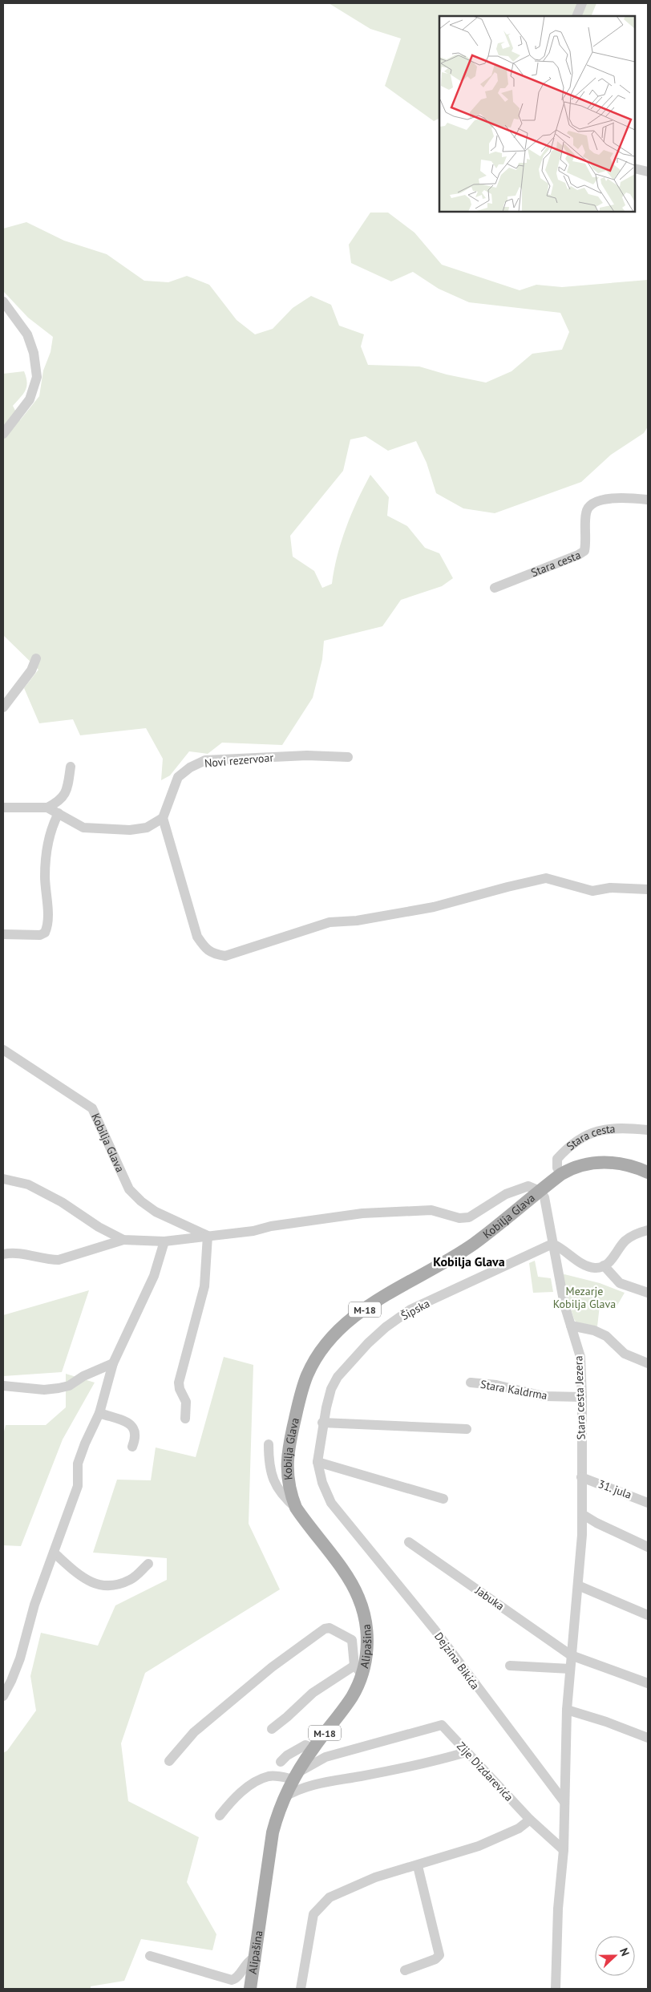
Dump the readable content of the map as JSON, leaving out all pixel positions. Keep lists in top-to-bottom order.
{
  "streets": {
    "main road": [
      "Stara cesta",
      "Kobilja Glava",
      "M-18",
      "Alipašina"
    ],
    "street": [
      "Novi rezervoar",
      "Šipska",
      "Stara Kaldrma",
      "Stara cesta Jezera",
      "31. jula",
      "Jabuka",
      "Dejzina Bikića",
      "Zije Dizdarevića"
    ]
  },
  "crossings": [
    ["Stara cesta", "Kobilja Glava"],
    ["Stara cesta", "Stara cesta Jezera"],
    ["Kobilja Glava", "Stara cesta Jezera"],
    ["Kobilja Glava", "Alipašina"],
    ["Šipska", "Stara cesta Jezera"],
    ["Šipska", "Dejzina Bikića"],
    ["Stara Kaldrma", "Stara cesta Jezera"],
    ["Stara cesta Jezera", "31. jula"],
    ["Stara cesta Jezera", "Jabuka"],
    ["Stara cesta Jezera", "Dejzina Bikića"],
    ["Stara cesta Jezera", "Zije Dizdarevića"],
    ["Alipašina", "Zije Dizdarevića"]
  ],
  "districts": ["Kobilja Glava"],
  "parks": ["Mezarje Kobilja Glava"],
  "north": "right"
}
